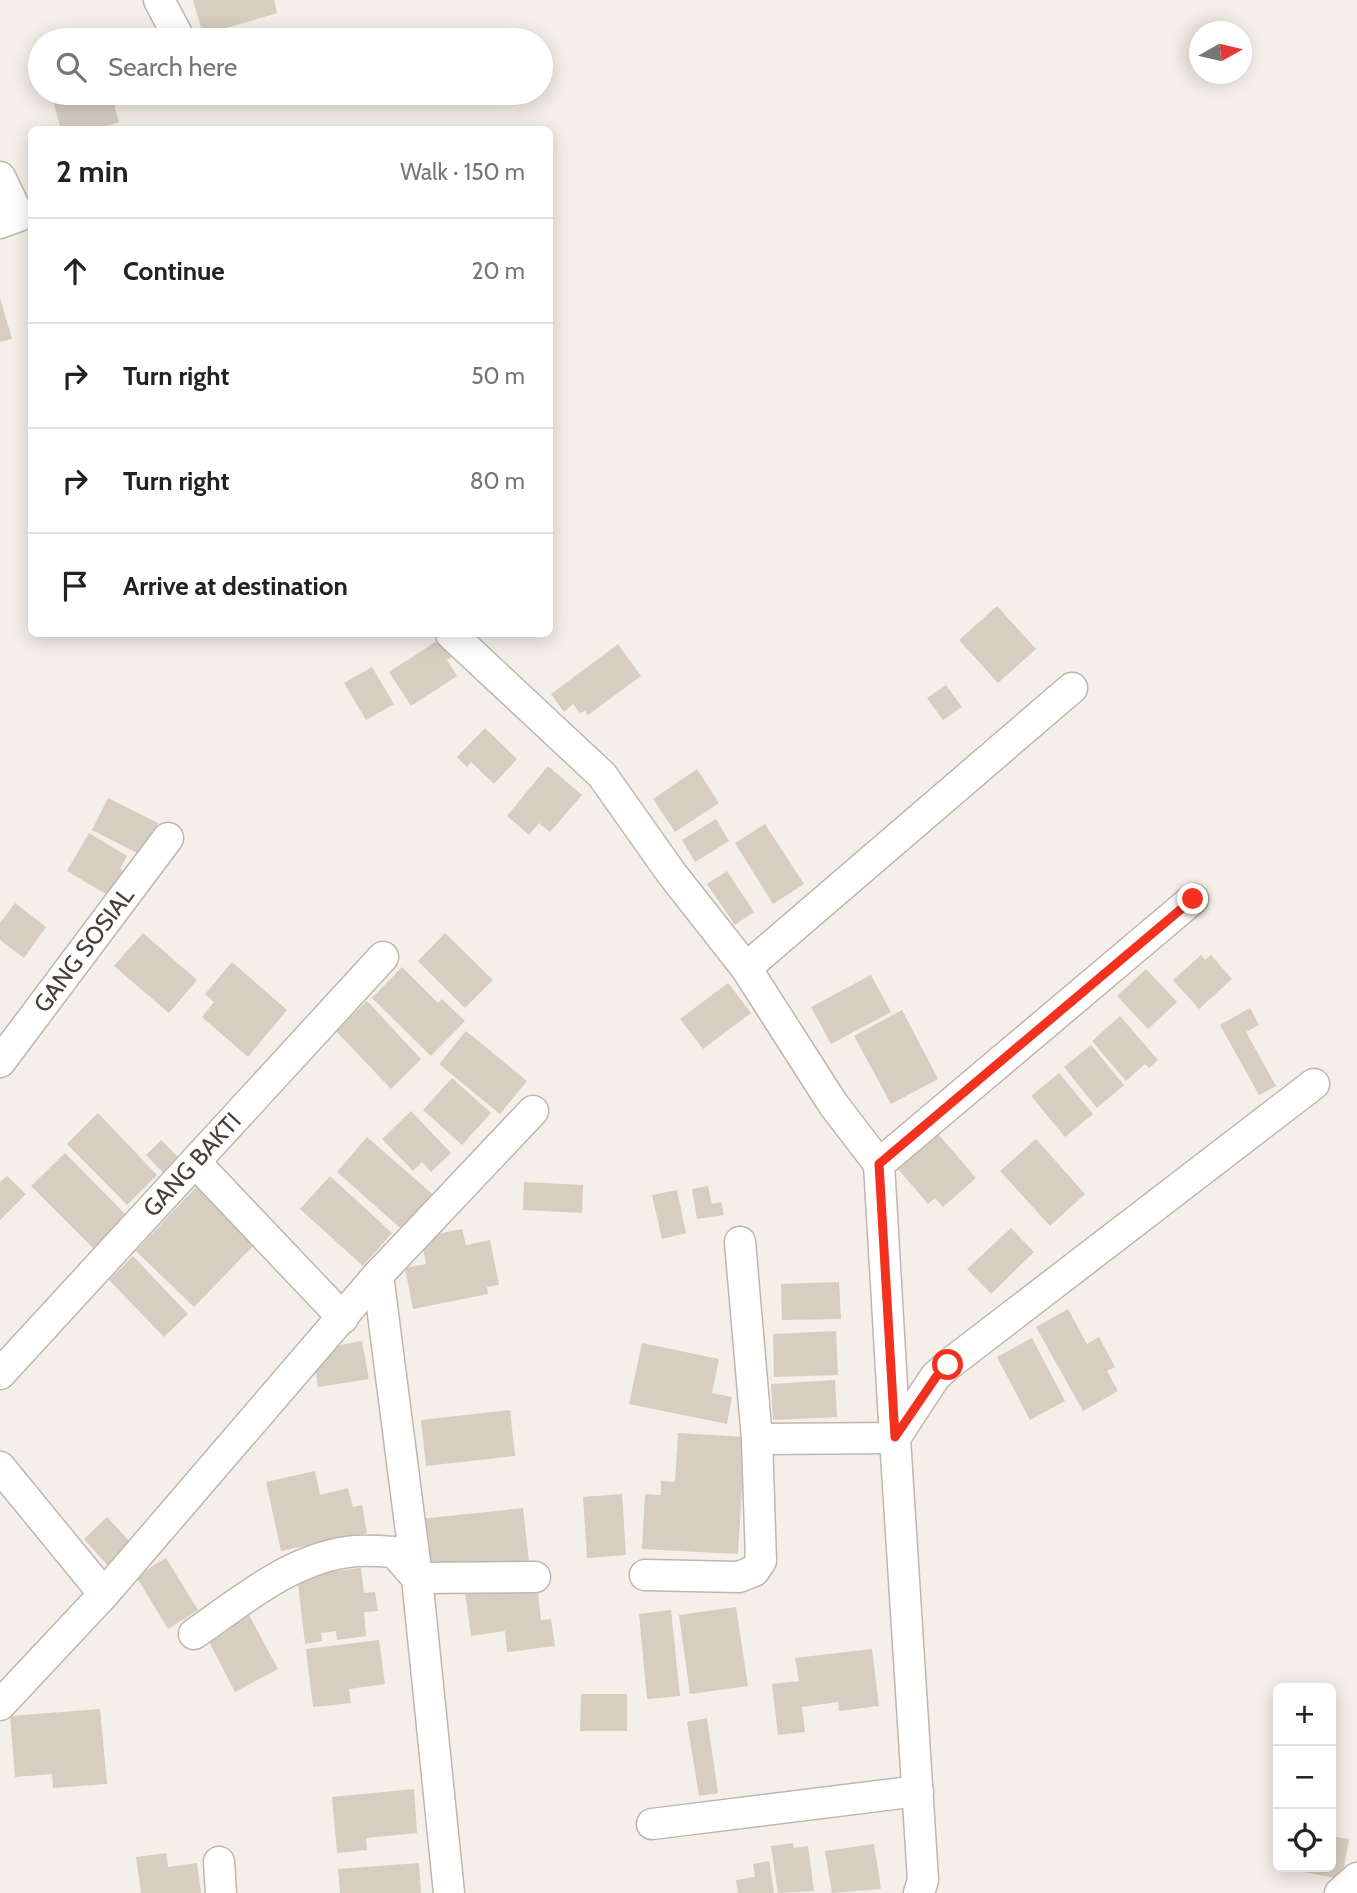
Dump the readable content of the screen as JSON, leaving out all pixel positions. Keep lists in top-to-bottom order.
{
  "streets": {
    "street": ["GANG SOSIAL", "GANG BAKTI"]
  },
  "north": "right",
  "page": {
    "search": "Search here",
    "heading": ["2 min", "Walk · 150 m"],
    "list": [
      ["Continue", "20 m"],
      ["Turn right", "50 m"],
      ["Turn right", "80 m"],
      "Arrive at destination"
    ],
    "map_buttons": ["+", "−"]
  }
}
